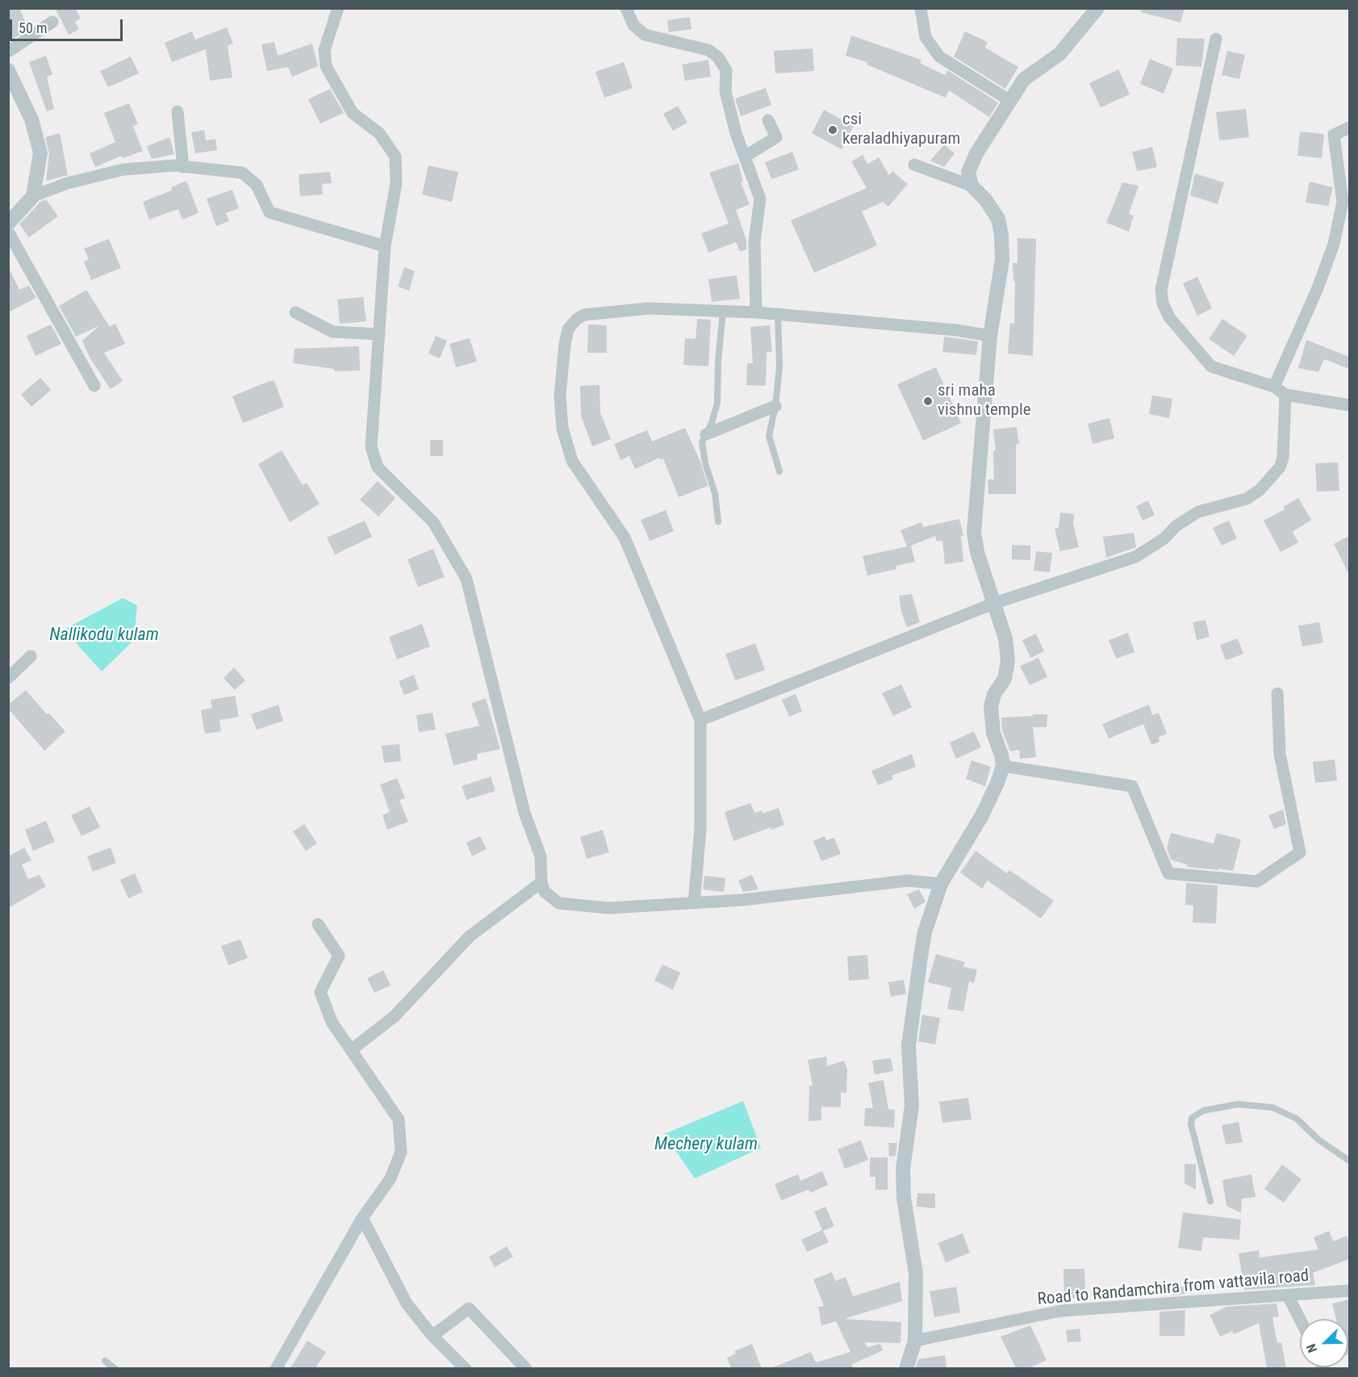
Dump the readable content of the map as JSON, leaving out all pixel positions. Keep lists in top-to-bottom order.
{
  "streets": {
    "street": ["Road to Randamchira from vattavila road"]
  },
  "water": ["Nallikodu kulam", "Mechery kulam"],
  "places": ["csi keraladhiyapuram", "sri maha vishnu temple"],
  "scale_bar": "50 m",
  "north": "bottom left"
}
